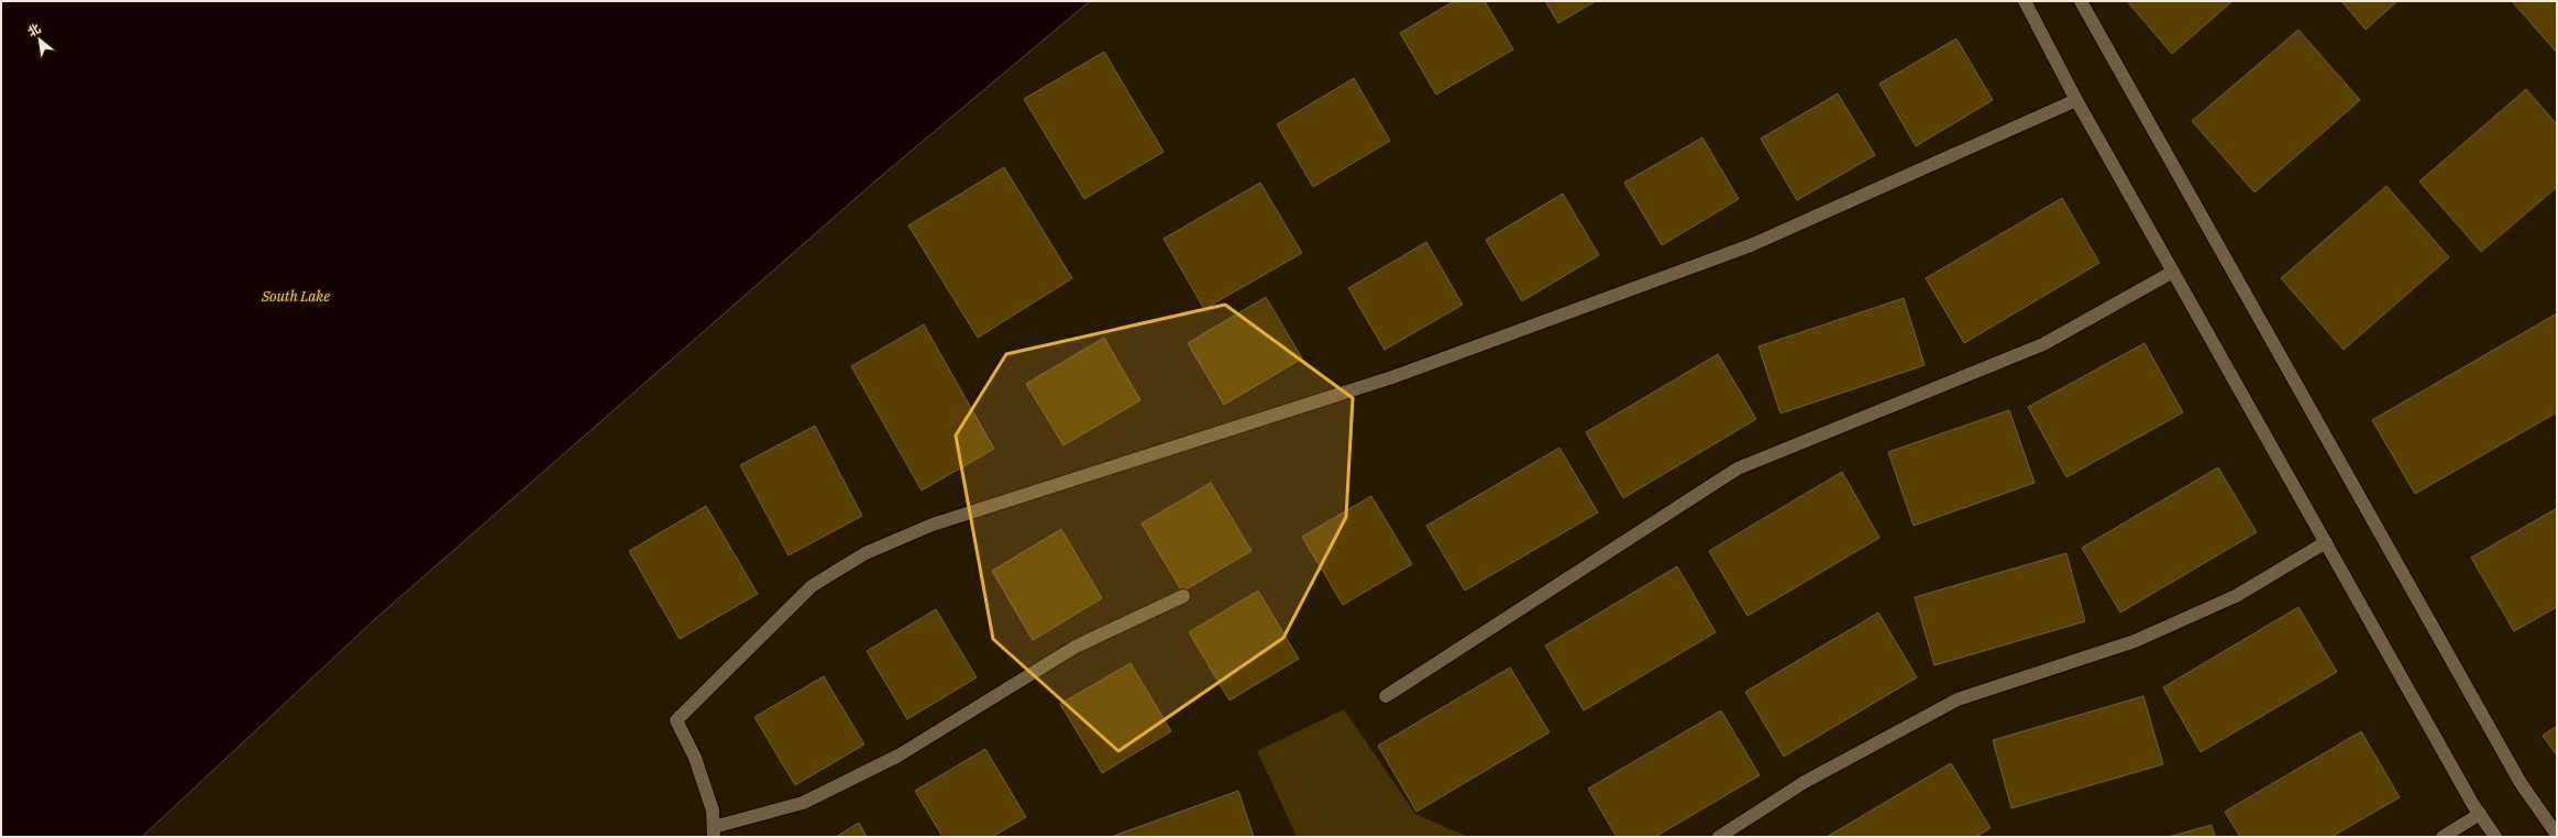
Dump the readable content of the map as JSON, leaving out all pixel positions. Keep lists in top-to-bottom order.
{
  "water": ["South Lake"],
  "north": "top left"
}
